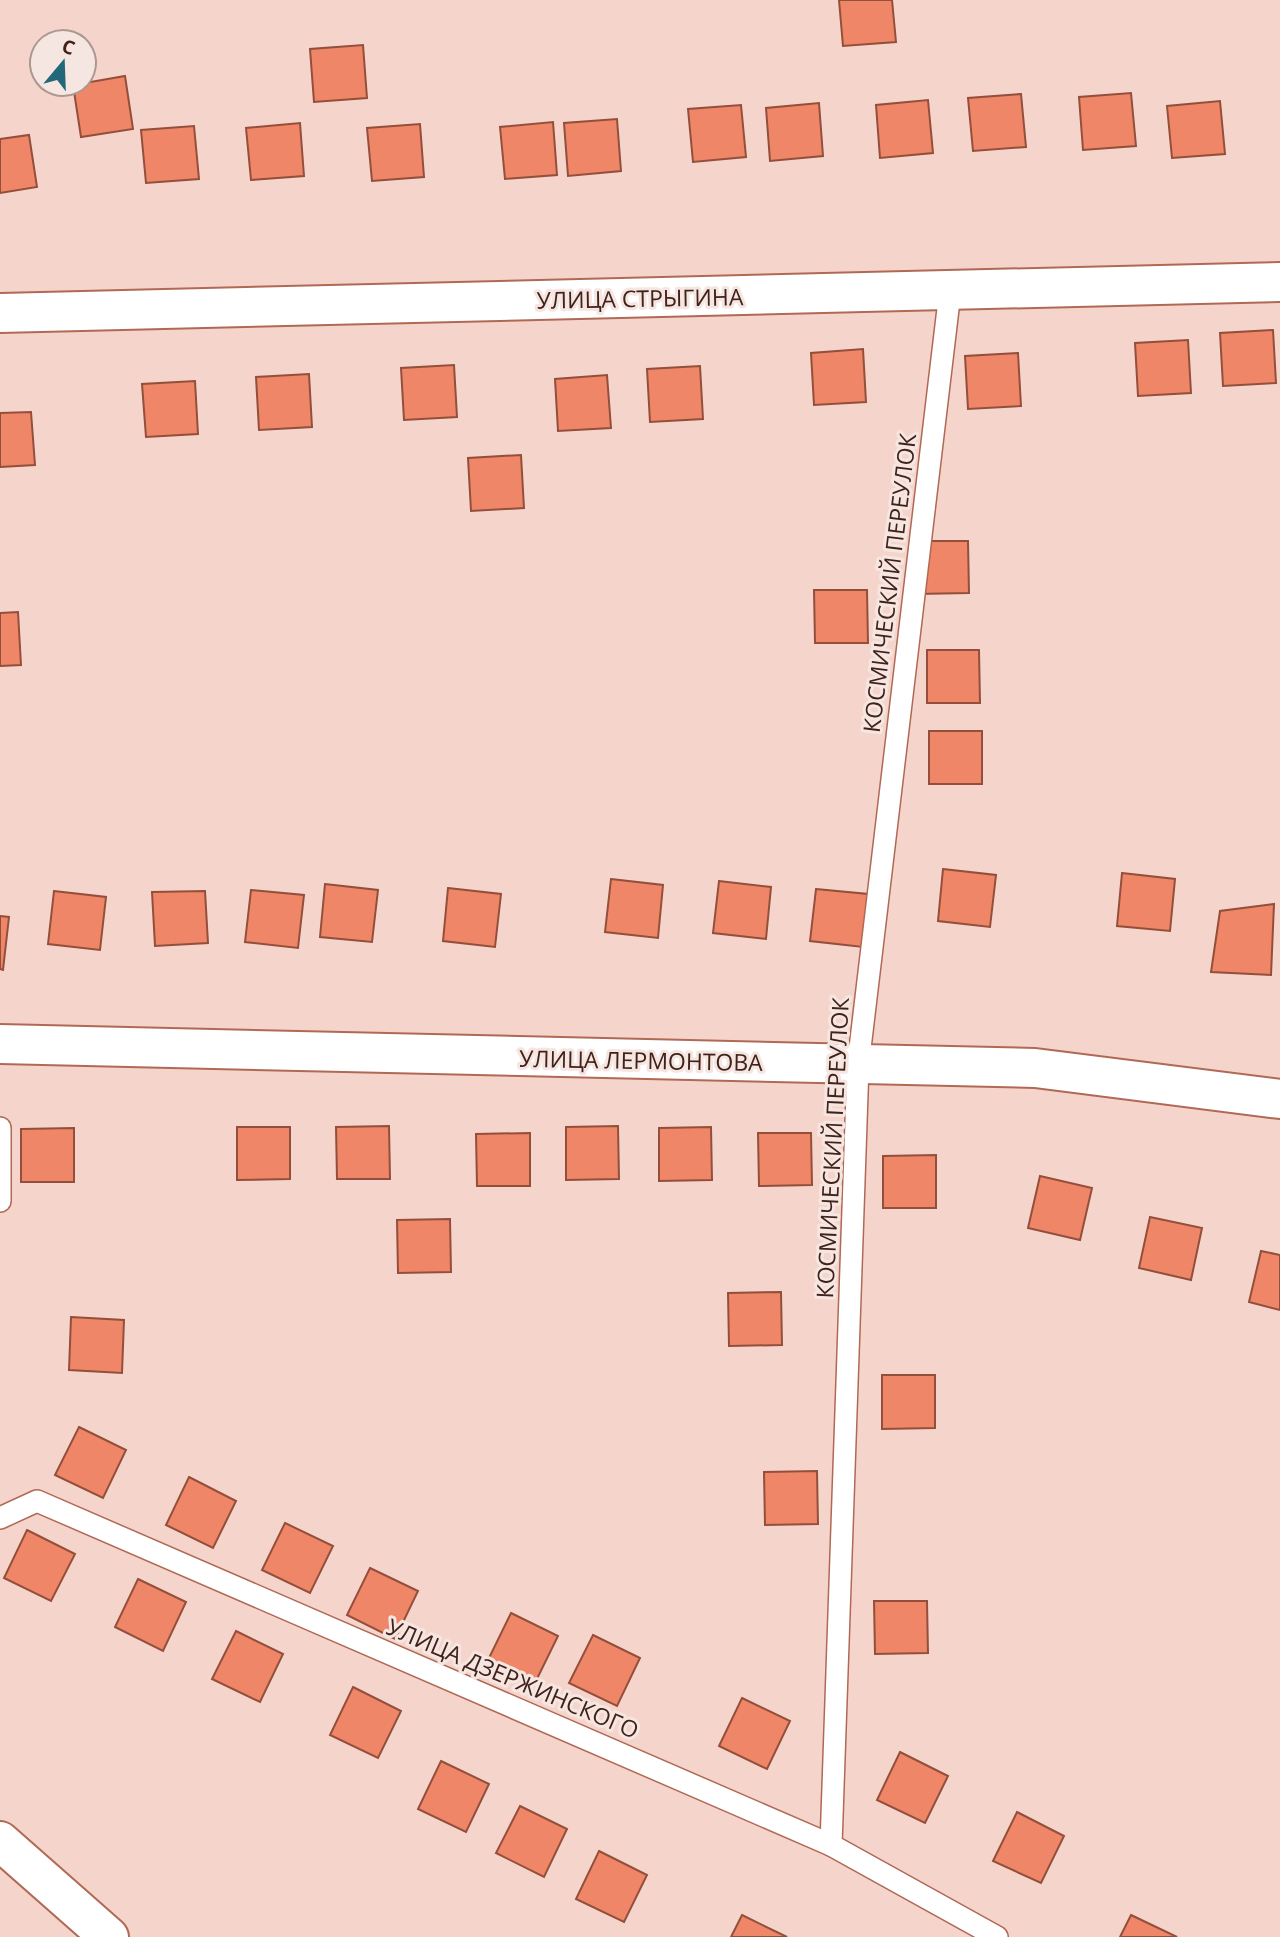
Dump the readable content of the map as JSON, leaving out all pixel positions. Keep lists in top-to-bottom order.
{
  "streets": {
    "street": ["УЛИЦА СТРЫГИНА", "УЛИЦА ЛЕРМОНТОВА"],
    "lane": ["КОСМИЧЕСКИЙ ПЕРЕУЛОК", "УЛИЦА ДЗЕРЖИНСКОГО"]
  },
  "crossings": [
    ["УЛИЦА СТРЫГИНА", "КОСМИЧЕСКИЙ ПЕРЕУЛОК"],
    ["КОСМИЧЕСКИЙ ПЕРЕУЛОК", "УЛИЦА ЛЕРМОНТОВА"],
    ["КОСМИЧЕСКИЙ ПЕРЕУЛОК", "УЛИЦА ДЗЕРЖИНСКОГО"]
  ],
  "north": "top"
}
